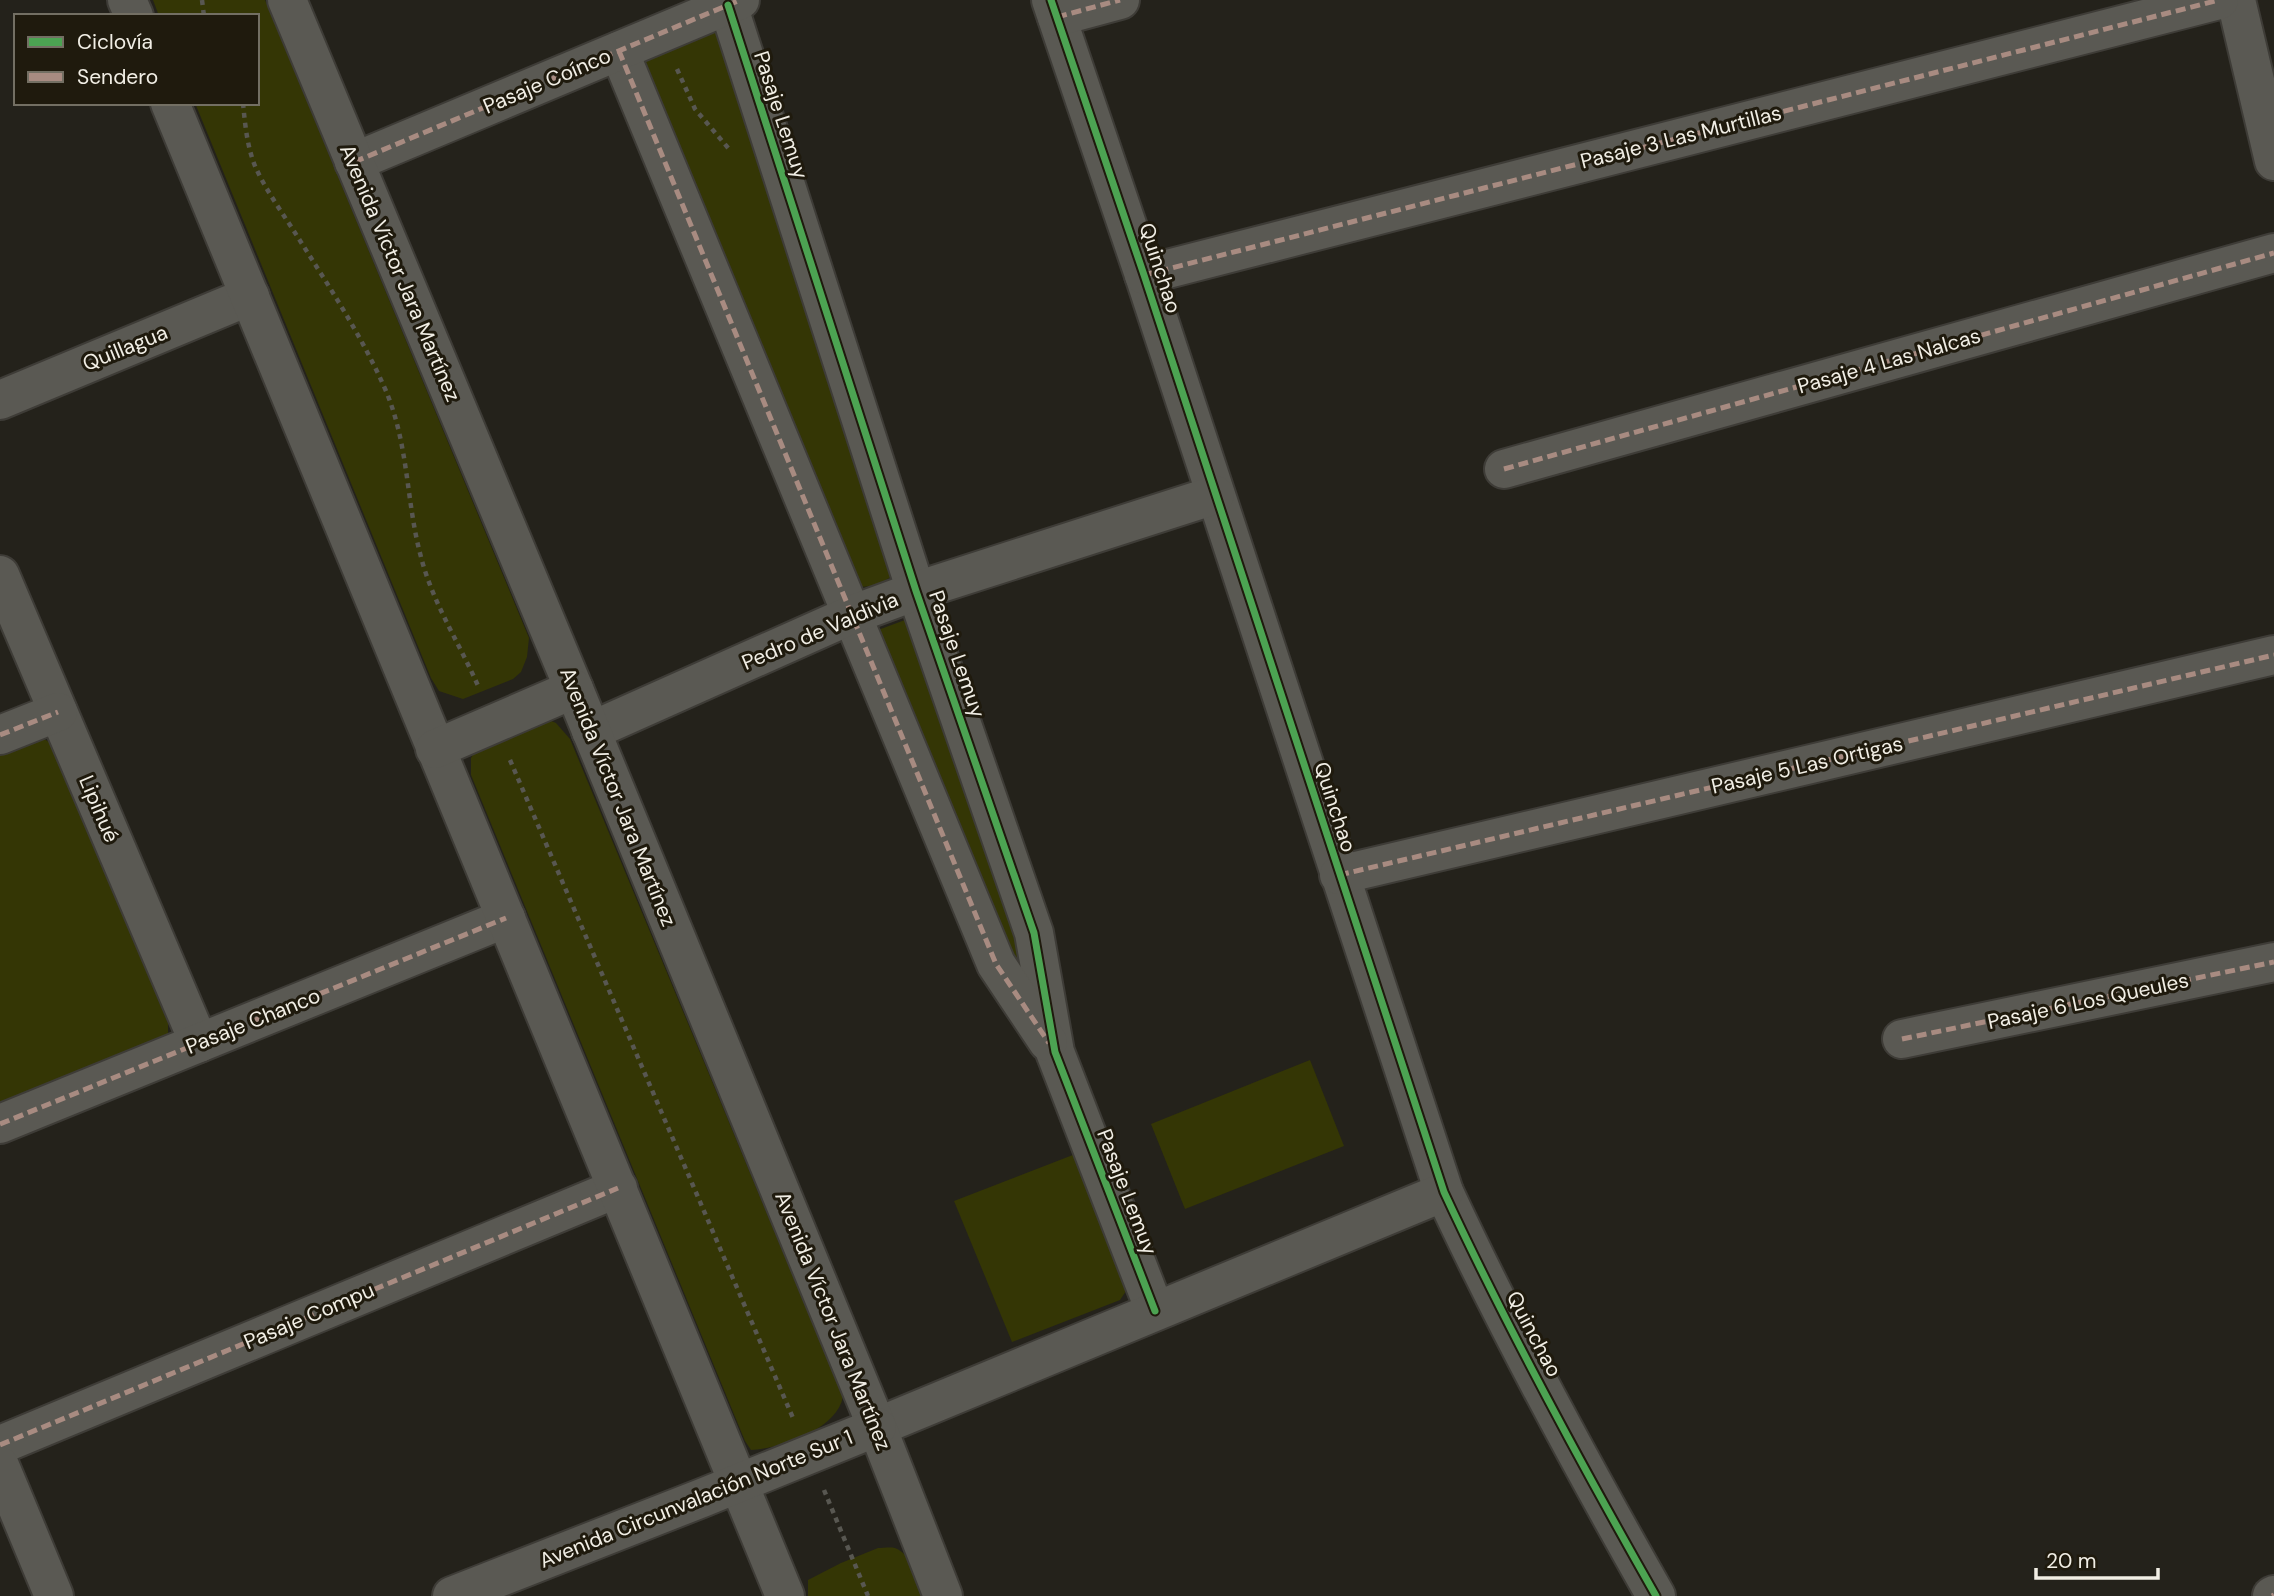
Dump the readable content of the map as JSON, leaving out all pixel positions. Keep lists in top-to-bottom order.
{
  "streets": {
    "street": [
      "Pasaje Coínco",
      "Pasaje Lemuy",
      "Pasaje 3 Las Murtillas",
      "Quinchao",
      "Avenida Víctor Jara Martínez",
      "Quillagua",
      "Pasaje 4 Las Nalcas",
      "Pedro de Valdivia",
      "Pasaje 5 Las Ortigas",
      "Lipihué",
      "Pasaje 6 Los Queules",
      "Pasaje Chanco",
      "Pasaje Compu",
      "Avenida Circunvalación Norte Sur 1"
    ]
  },
  "crossings": [
    ["Pasaje Coínco", "Pasaje Lemuy"],
    ["Pasaje Coínco", "Avenida Víctor Jara Martínez"],
    ["Pasaje Lemuy", "Pedro de Valdivia"],
    ["Pasaje Lemuy", "Avenida Circunvalación Norte Sur 1"],
    ["Pasaje 3 Las Murtillas", "Quinchao"],
    ["Quinchao", "Pedro de Valdivia"],
    ["Quinchao", "Pasaje 5 Las Ortigas"],
    ["Quinchao", "Avenida Circunvalación Norte Sur 1"],
    ["Avenida Víctor Jara Martínez", "Pedro de Valdivia"],
    ["Avenida Víctor Jara Martínez", "Avenida Circunvalación Norte Sur 1"],
    ["Lipihué", "Pasaje Chanco"]
  ],
  "legend": ["Ciclovía", "Sendero"],
  "scale_bar": "20 m"
}
